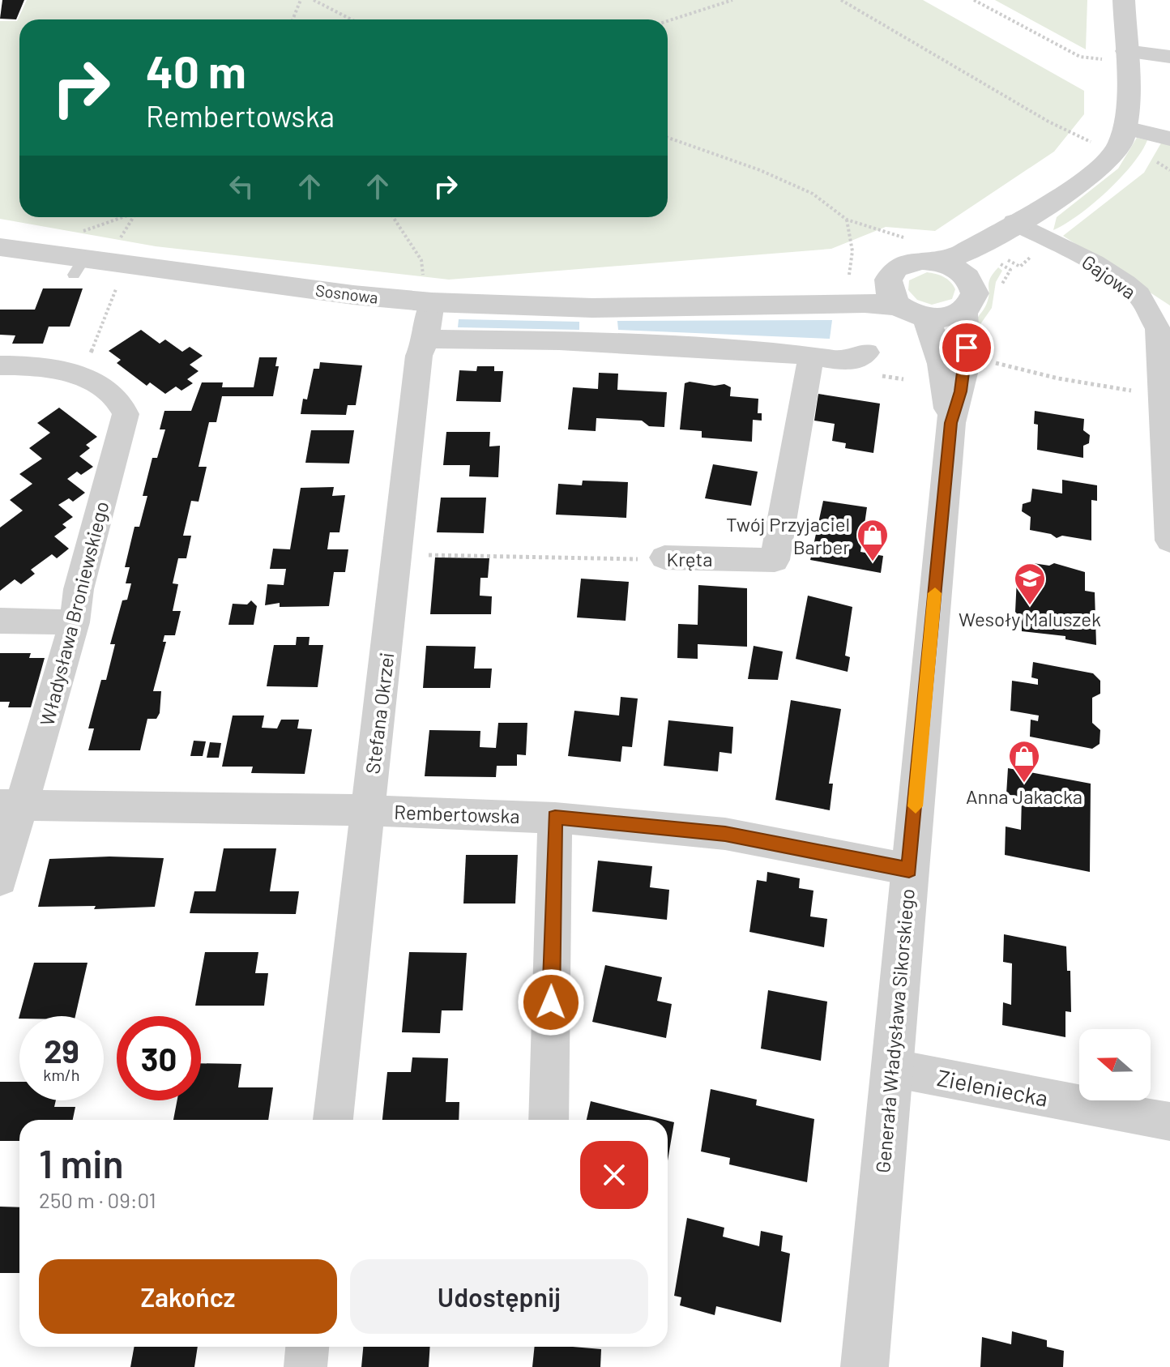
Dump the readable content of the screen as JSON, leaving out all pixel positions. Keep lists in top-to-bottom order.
{
  "streets": {
    "street": [
      "Gajowa",
      "Sosnowa",
      "Kręta",
      "Władysława Broniewskiego",
      "Stefana Okrzei",
      "Rembertowska",
      "Generała Władysława Sikorskiego",
      "Zieleniecka"
    ]
  },
  "crossings": [
    ["Sosnowa", "Stefana Okrzei"],
    ["Sosnowa", "Generała Władysława Sikorskiego"],
    ["Kręta", "Stefana Okrzei"],
    ["Władysława Broniewskiego", "Rembertowska"],
    ["Stefana Okrzei", "Rembertowska"],
    ["Rembertowska", "Generała Władysława Sikorskiego"],
    ["Generała Władysława Sikorskiego", "Zieleniecka"]
  ],
  "places": {
    "shop": ["Twój Przyjaciel Barber", "Anna Jakacka"],
    "school or university": ["Wesoły Maluszek"]
  },
  "north": "left",
  "page": {
    "turn": ["40 m", "Rembertowska"],
    "speed": "29 km/h",
    "limit": "30",
    "heading": ["1 min", "250 m · 09:01"],
    "buttons": ["Zakończ", "Udostępnij"]
  }
}
